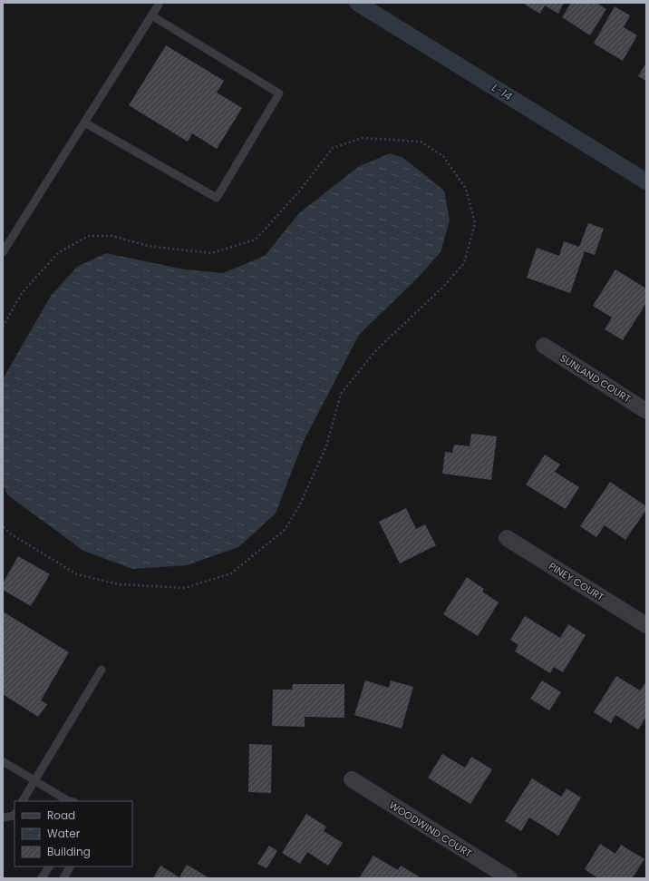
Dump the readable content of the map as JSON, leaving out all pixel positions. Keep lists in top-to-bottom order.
{
  "streets": {
    "street": ["SUNLAND COURT", "PINEY COURT", "WOODWIND COURT"]
  },
  "water": ["L-14"],
  "legend": ["Road", "Water", "Building"]
}
